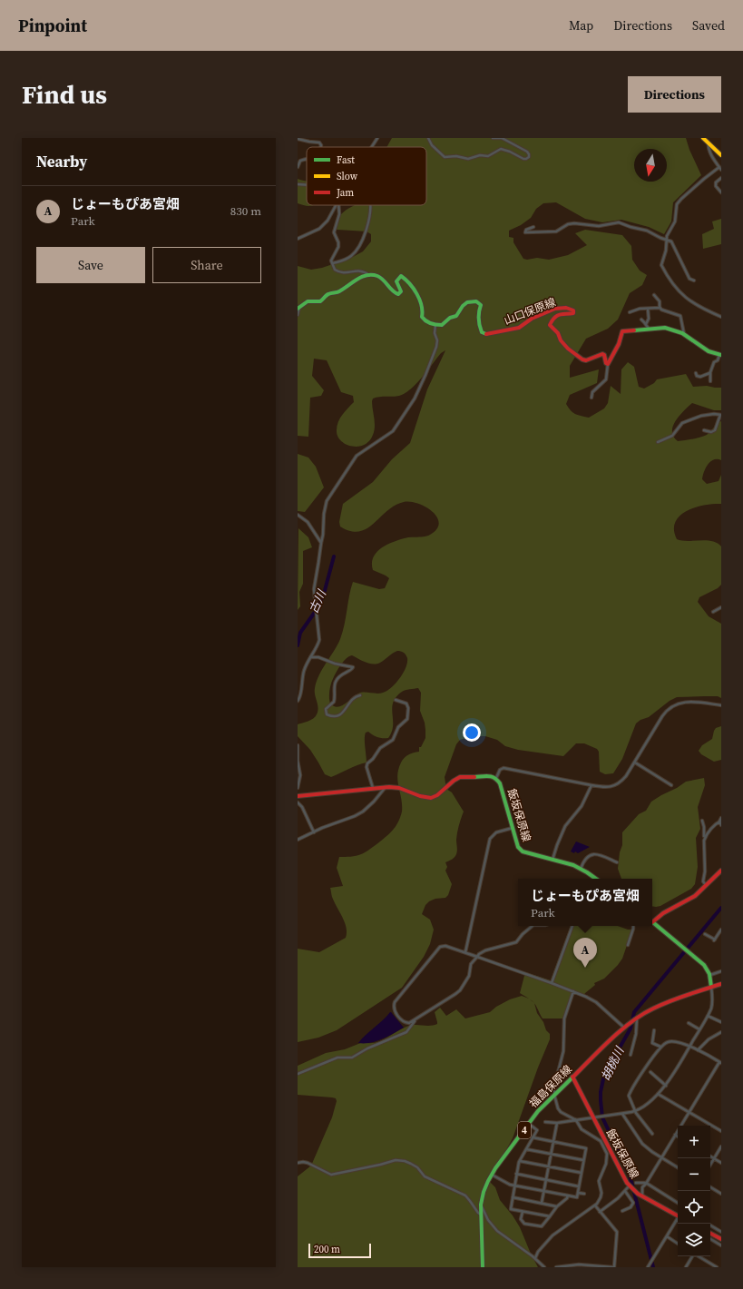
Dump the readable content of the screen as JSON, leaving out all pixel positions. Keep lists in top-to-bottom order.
{
  "streets": {
    "main road": [
      "山口保原線",
      "飯坂保原線",
      "福島保原線",
      "4"
    ]
  },
  "crossings": [
    ["飯坂保原線", "福島保原線"]
  ],
  "water": ["古川", "胡桃川"],
  "legend": ["Fast", "Slow", "Jam"],
  "scale_bar": "200 m",
  "north": "bottom",
  "page": {
    "header": "Pinpoint",
    "nav": ["Map", "Directions", "Saved"],
    "buttons": [
      "Directions",
      ["Save", "Share"]
    ],
    "title": "Find us",
    "heading": "Nearby",
    "list": [
      {
        "mark": "A",
        "name": "じょーもぴあ宮畑",
        "note": "Park",
        "value": "830 m"
      }
    ],
    "popup": ["じょーもぴあ宮畑", "Park"],
    "pins": "A",
    "map_buttons": ["+", "−"],
    "scale": "200 m"
  }
}
